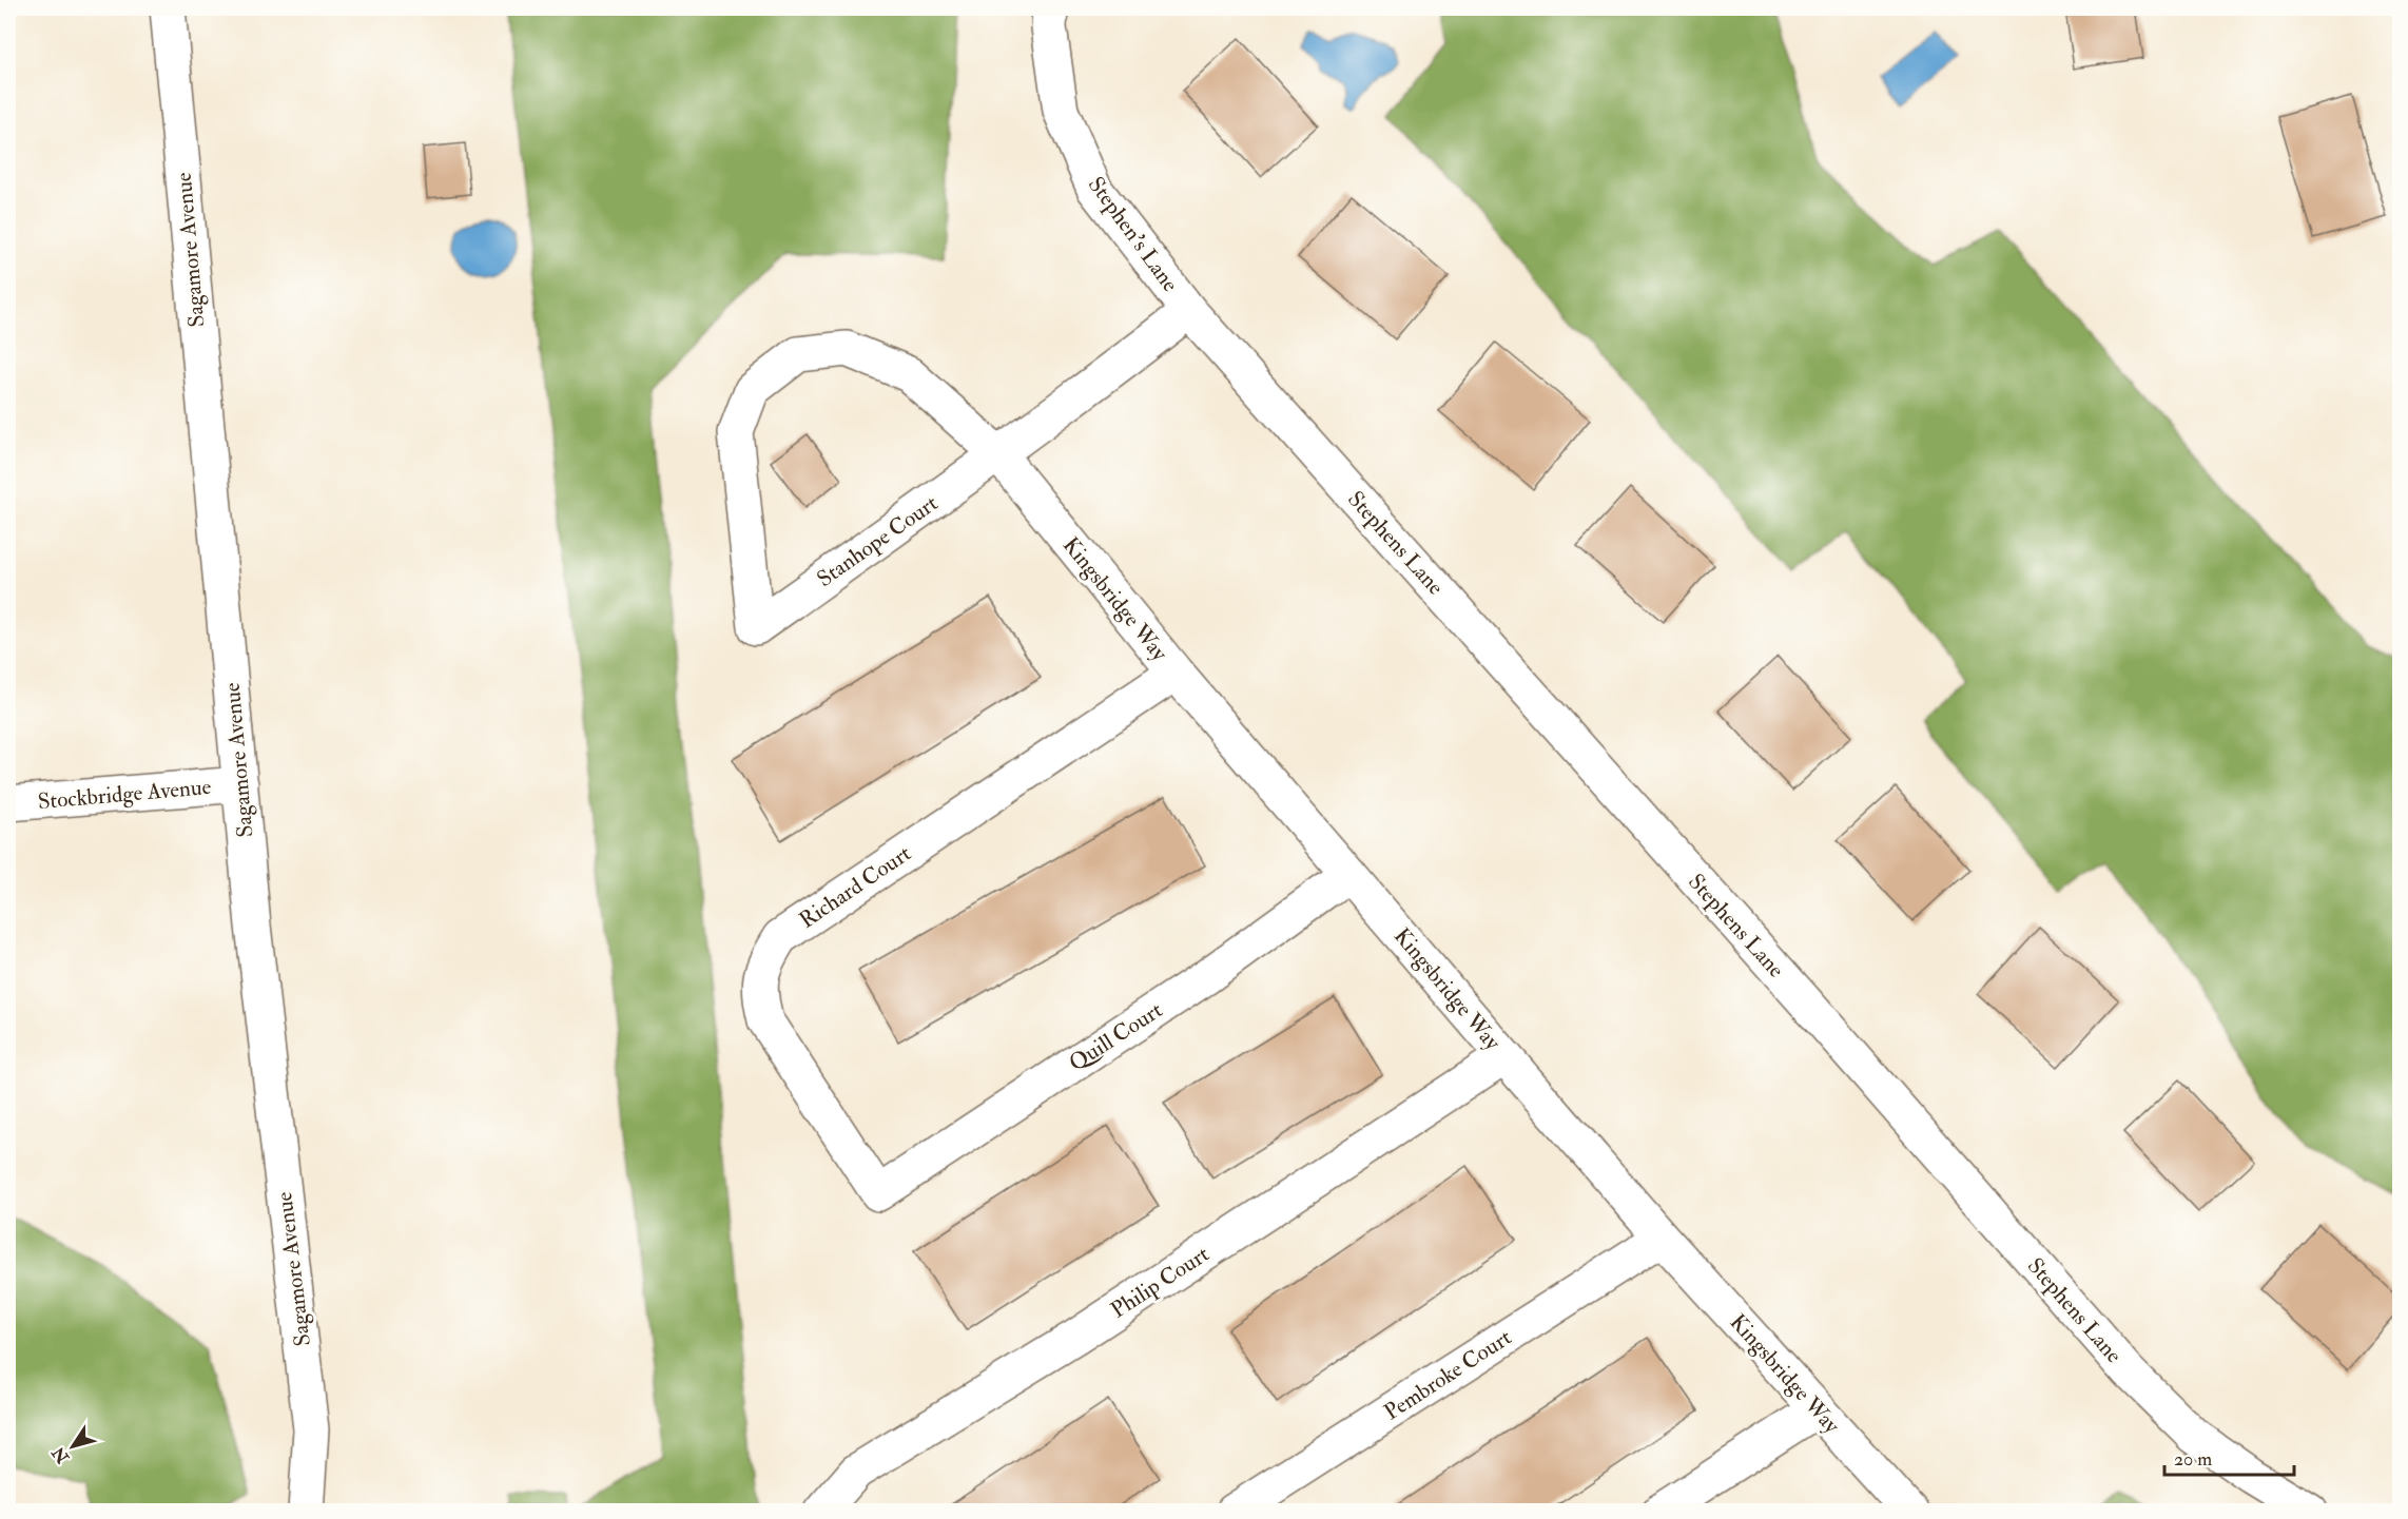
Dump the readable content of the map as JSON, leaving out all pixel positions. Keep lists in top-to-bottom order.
{
  "streets": {
    "street": [
      "Stephen's Lane",
      "Sagamore Avenue",
      "Stanhope Court",
      "Stephens Lane",
      "Kingsbridge Way",
      "Stockbridge Avenue",
      "Richard Court",
      "Quill Court",
      "Philip Court",
      "Pembroke Court"
    ]
  },
  "crossings": [
    ["Stephen's Lane", "Stephens Lane"],
    ["Sagamore Avenue", "Stockbridge Avenue"],
    ["Stanhope Court", "Kingsbridge Way"],
    ["Kingsbridge Way", "Richard Court"],
    ["Kingsbridge Way", "Quill Court"],
    ["Kingsbridge Way", "Philip Court"],
    ["Kingsbridge Way", "Pembroke Court"],
    ["Richard Court", "Quill Court"]
  ],
  "scale_bar": "20 m",
  "north": "bottom left"
}
